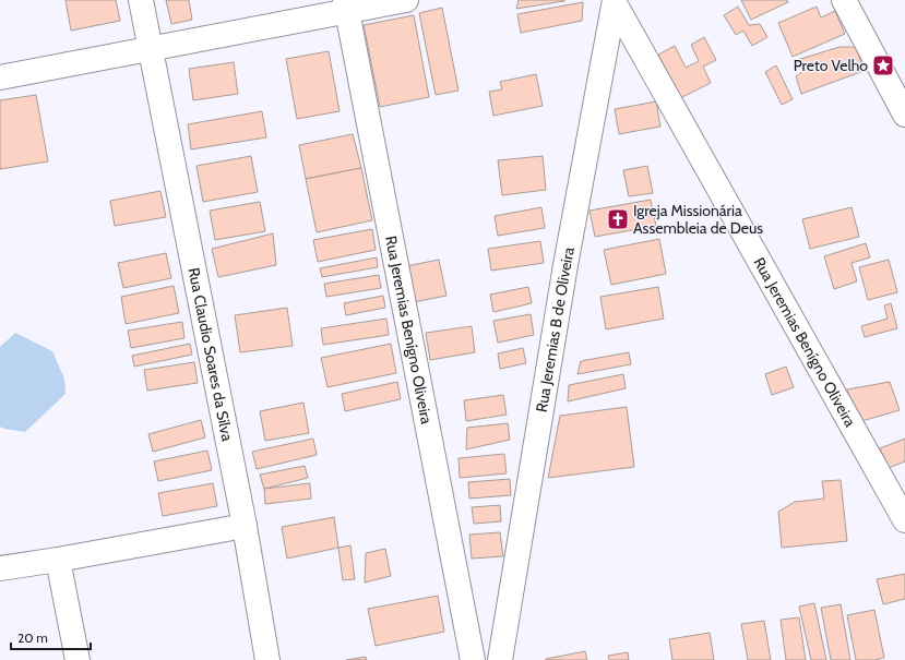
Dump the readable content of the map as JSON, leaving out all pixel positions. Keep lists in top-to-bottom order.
{
  "streets": {
    "street": ["Rua Jeremias Benígno Oliveira", "Rua Jeremias B de Oliveira", "Rua Claudio Soares da Silva"]
  },
  "crossings": [
    ["Rua Jeremias Benígno Oliveira", "Rua Jeremias B de Oliveira"]
  ],
  "places": {
    "place": ["Preto Velho"],
    "church": ["Igreja Missionária Assembleia de Deus"]
  },
  "scale_bar": "20 m"
}
